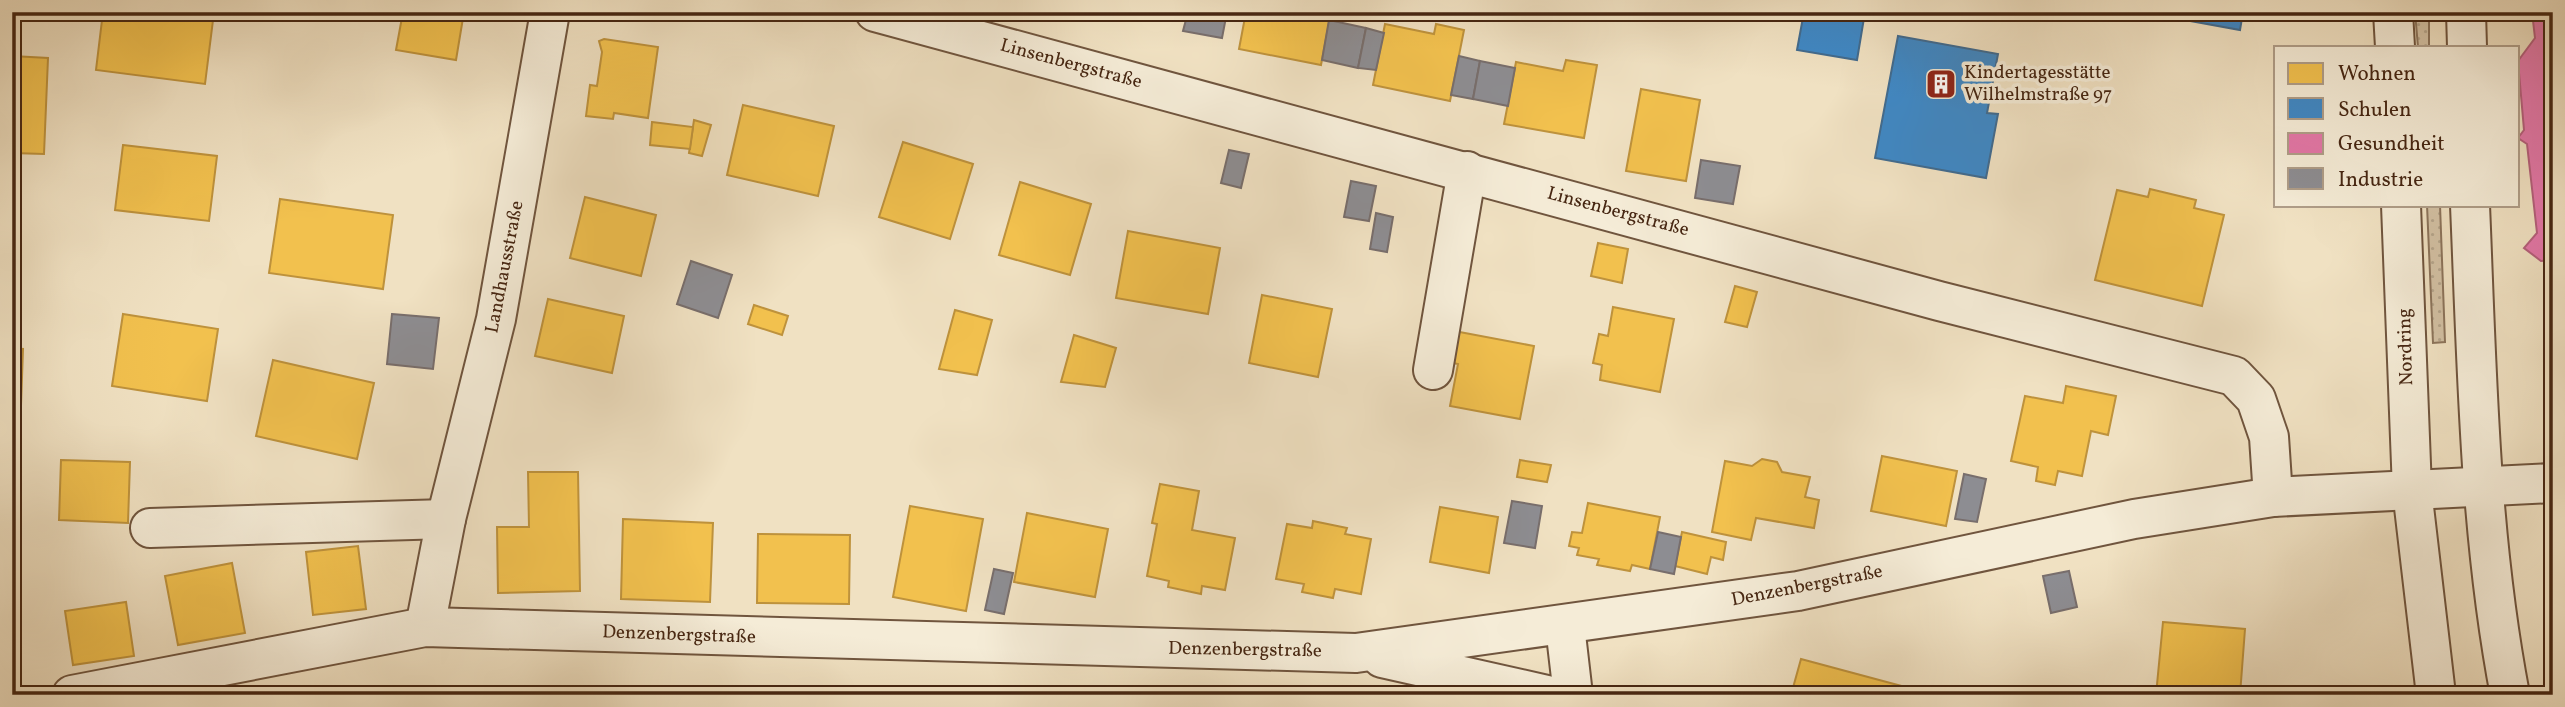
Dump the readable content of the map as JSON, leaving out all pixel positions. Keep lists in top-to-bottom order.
{
  "streets": {
    "street": [
      "Linsenbergstraße",
      "Landhausstraße",
      "Nordring",
      "Denzenbergstraße"
    ]
  },
  "crossings": [
    ["Linsenbergstraße", "Denzenbergstraße"],
    ["Landhausstraße", "Denzenbergstraße"],
    ["Nordring", "Denzenbergstraße"]
  ],
  "places": {
    "building": ["Kindertagesstätte Wilhelmstraße 97"]
  },
  "legend": [
    "Wohnen",
    "Schulen",
    "Gesundheit",
    "Industrie"
  ]
}
